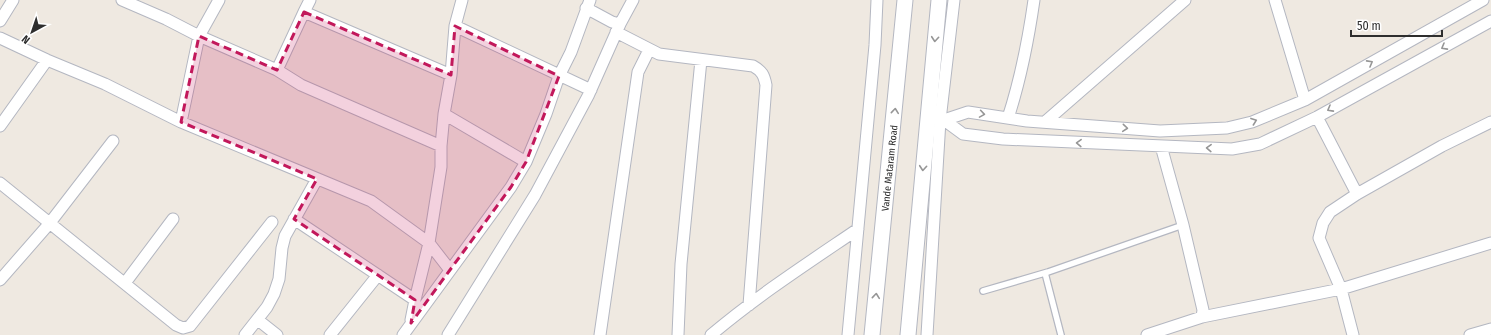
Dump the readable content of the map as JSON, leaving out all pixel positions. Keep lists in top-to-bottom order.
{
  "streets": {
    "main road": ["Vande Mataram Road"]
  },
  "scale_bar": "50 m",
  "north": "bottom left"
}
